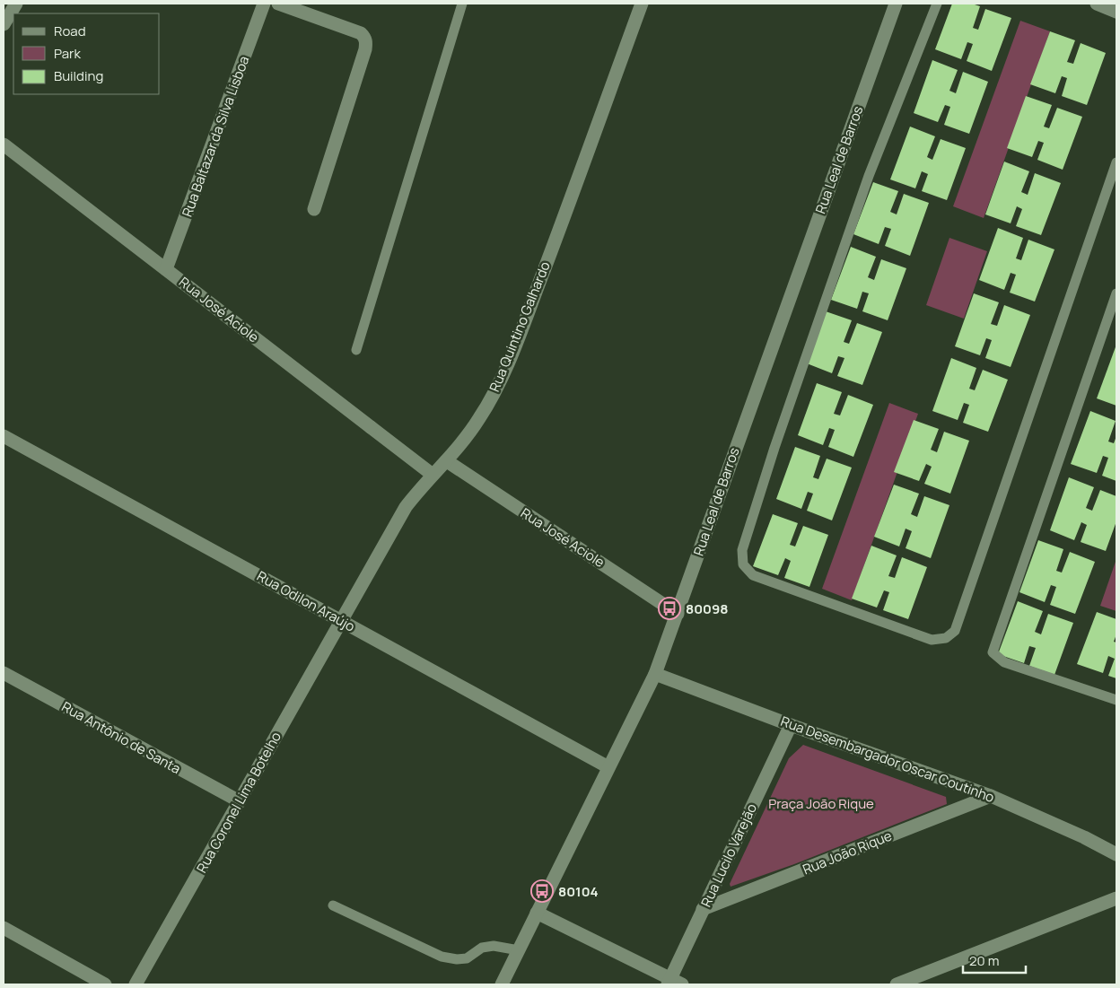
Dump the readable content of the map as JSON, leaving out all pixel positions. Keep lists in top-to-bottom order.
{
  "streets": {
    "street": [
      "Rua Baltazar da Silva Lisboa",
      "Rua Leal de Barros",
      "Rua José Aciole",
      "Rua Quintino Galhardo",
      "Rua Odilon Araújo",
      "Rua Antônio de Santa",
      "Rua Desembargador Oscar Coutinho",
      "Rua Coronel Lima Botelho",
      "Rua João Rique",
      "Rua Lucilo Varejão"
    ]
  },
  "crossings": [
    ["Rua Baltazar da Silva Lisboa", "Rua José Aciole"],
    ["Rua Leal de Barros", "Rua José Aciole"],
    ["Rua Leal de Barros", "Rua Odilon Araújo"],
    ["Rua Leal de Barros", "Rua Desembargador Oscar Coutinho"],
    ["Rua José Aciole", "Rua Quintino Galhardo"],
    ["Rua Quintino Galhardo", "Rua Odilon Araújo"],
    ["Rua Quintino Galhardo", "Rua Coronel Lima Botelho"],
    ["Rua Odilon Araújo", "Rua Coronel Lima Botelho"],
    ["Rua Antônio de Santa", "Rua Coronel Lima Botelho"],
    ["Rua Desembargador Oscar Coutinho", "Rua João Rique"],
    ["Rua Desembargador Oscar Coutinho", "Rua Lucilo Varejão"],
    ["Rua João Rique", "Rua Lucilo Varejão"]
  ],
  "parks": ["Praça João Rique"],
  "places": {
    "bus stop": ["80098", "80104"]
  },
  "legend": ["Road", "Park", "Building"],
  "scale_bar": "20 m"
}
